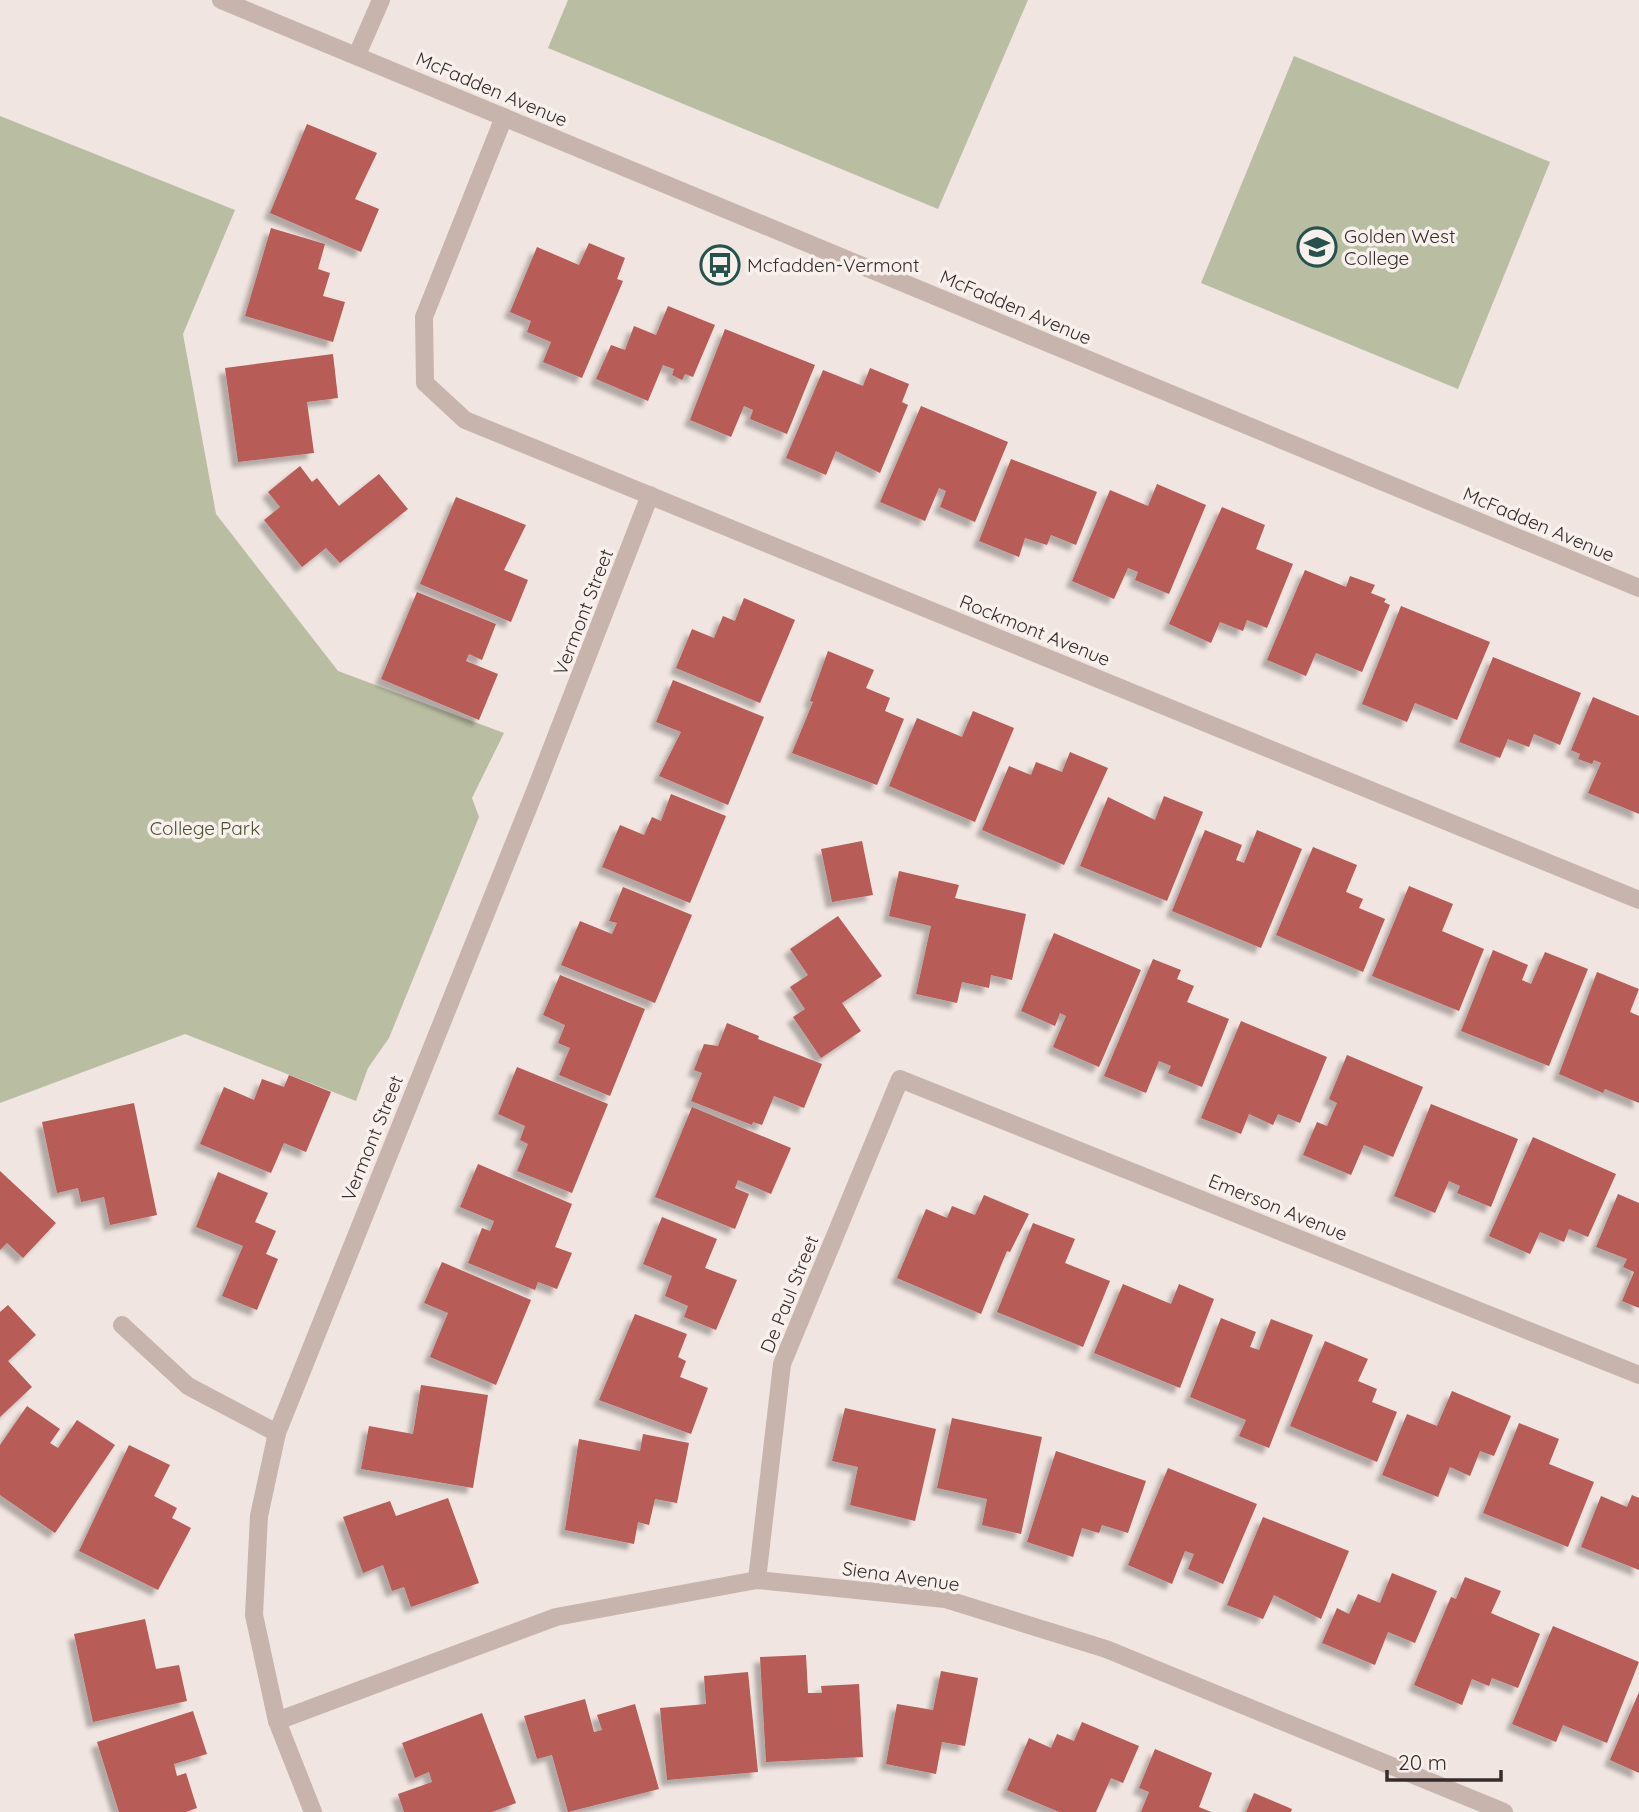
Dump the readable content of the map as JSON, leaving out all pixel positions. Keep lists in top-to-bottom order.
{
  "streets": {
    "street": [
      "McFadden Avenue",
      "Vermont Street",
      "Rockmont Avenue",
      "Emerson Avenue",
      "De Paul Street",
      "Siena Avenue"
    ]
  },
  "crossings": [
    ["McFadden Avenue", "Rockmont Avenue"],
    ["Vermont Street", "Rockmont Avenue"],
    ["Vermont Street", "Siena Avenue"],
    ["Emerson Avenue", "De Paul Street"],
    ["De Paul Street", "Siena Avenue"]
  ],
  "parks": ["College Park"],
  "places": {
    "school or university": ["Golden West College"],
    "bus stop": ["Mcfadden-Vermont"]
  },
  "scale_bar": "20 m"
}
